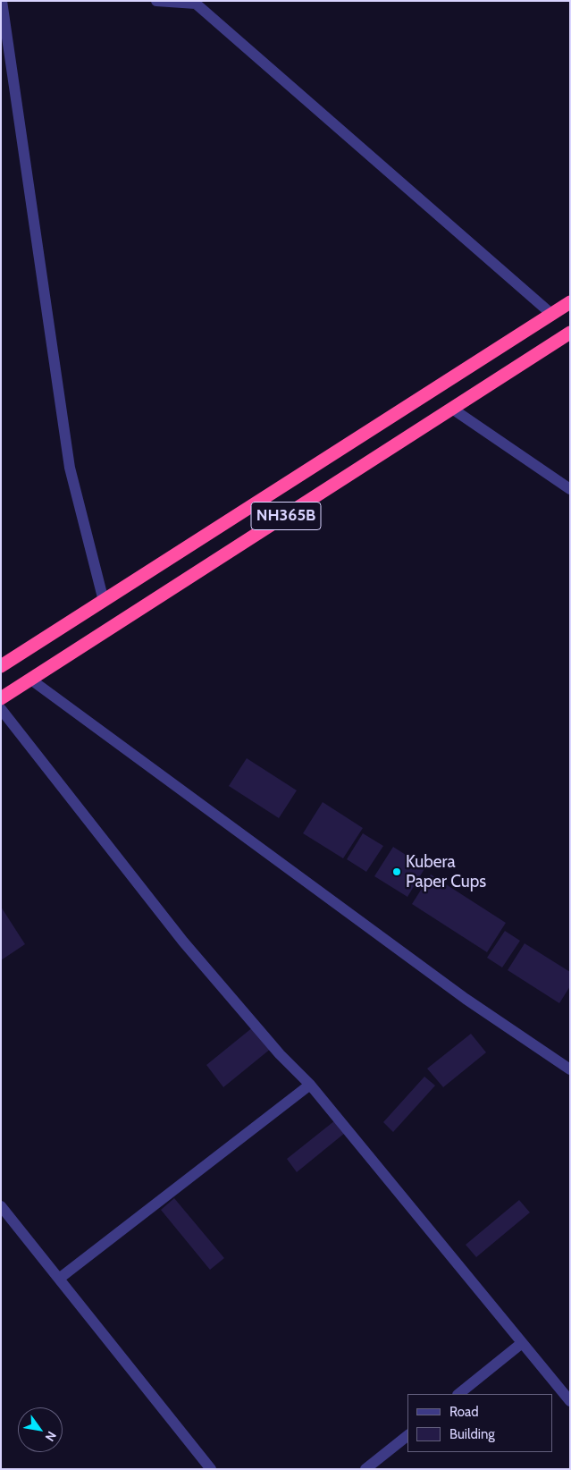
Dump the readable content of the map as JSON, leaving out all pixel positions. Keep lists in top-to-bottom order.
{
  "streets": {
    "highway": ["NH365B"]
  },
  "places": ["Kubera Paper Cups"],
  "legend": ["Road", "Building"],
  "north": "bottom right"
}
